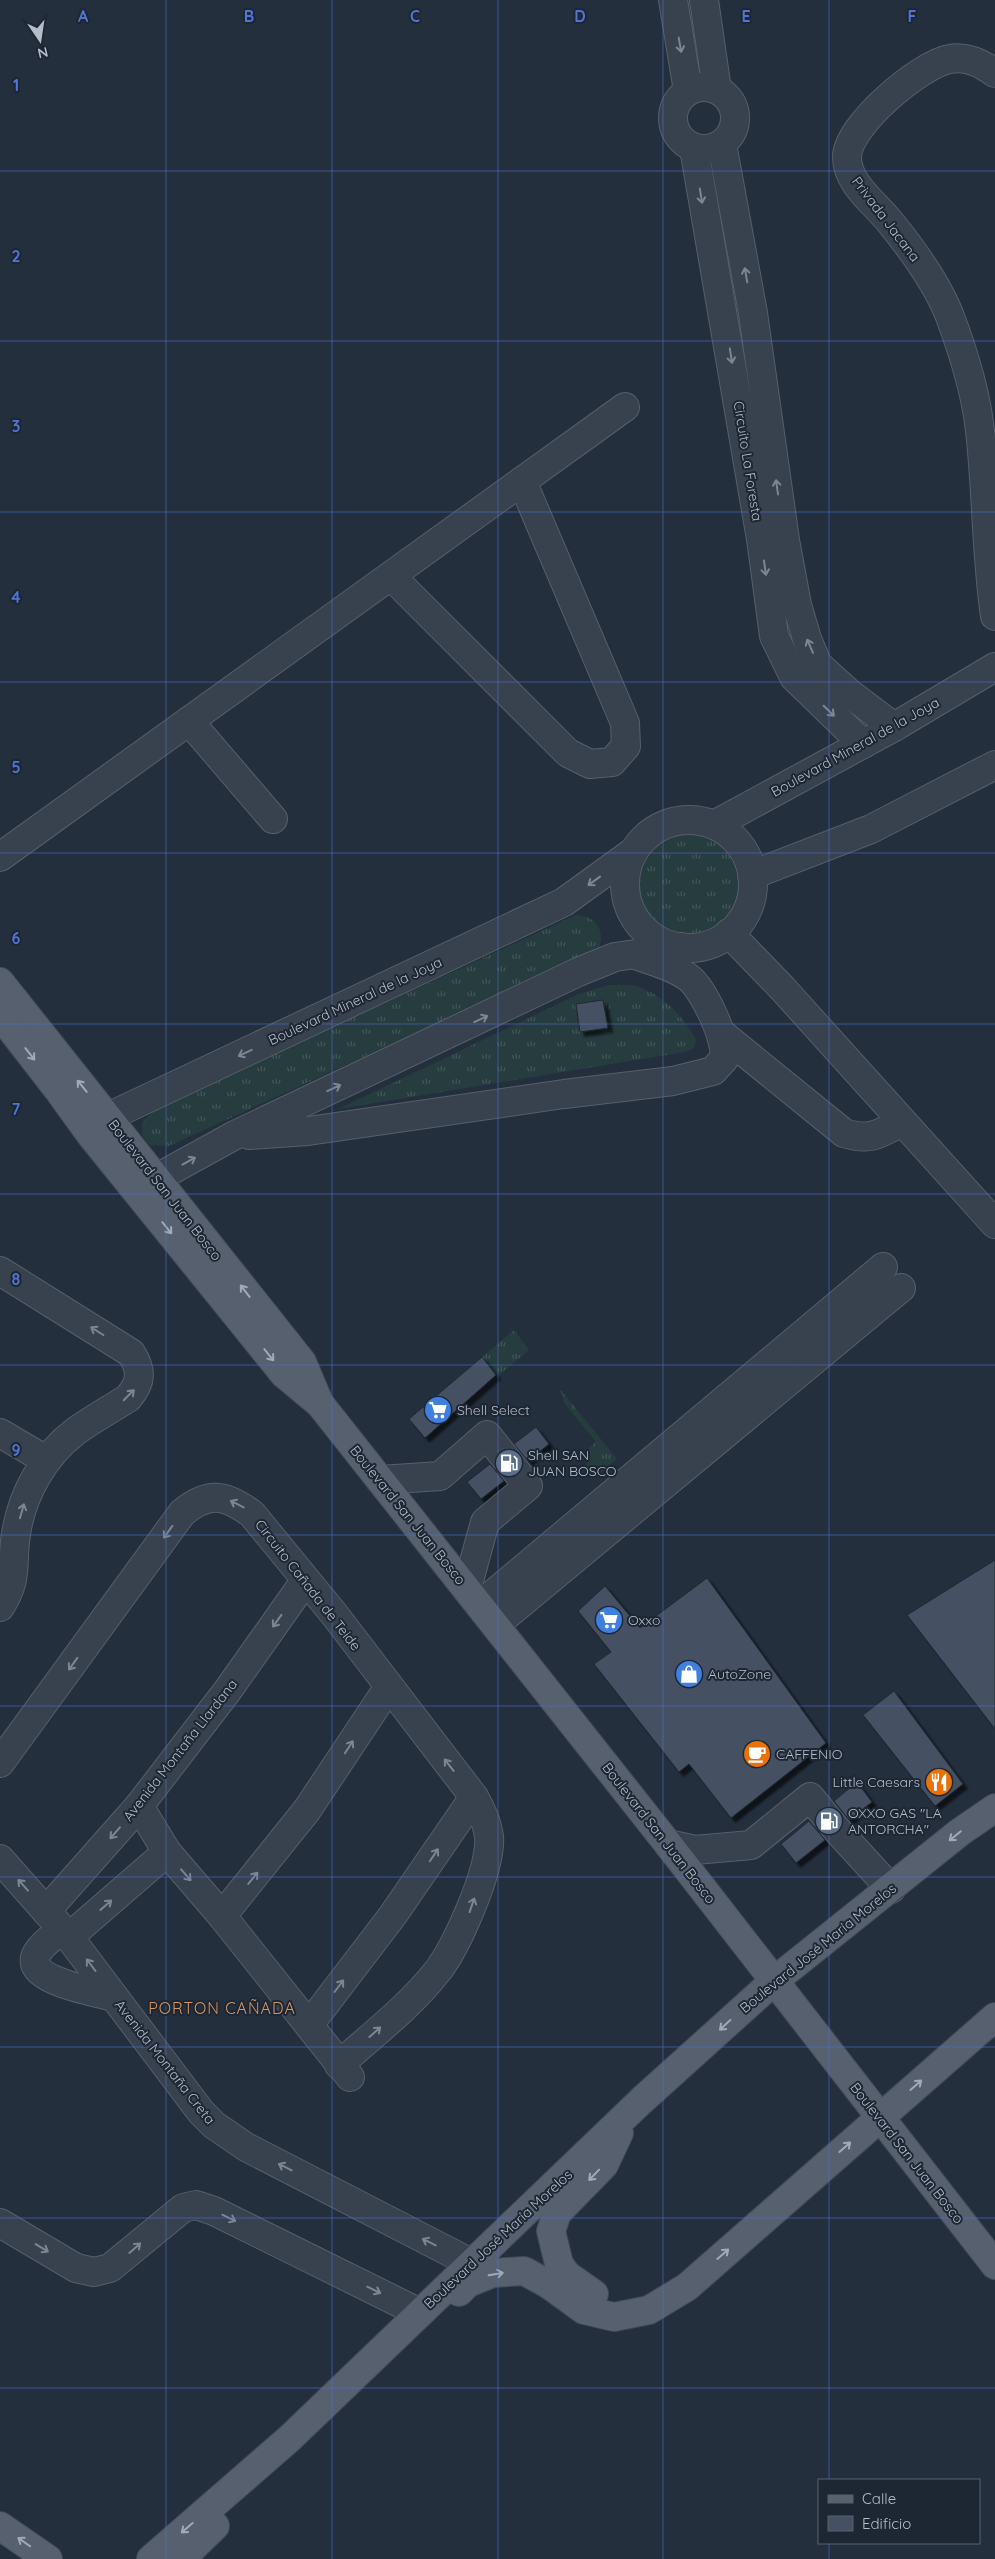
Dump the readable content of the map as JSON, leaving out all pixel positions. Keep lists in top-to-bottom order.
{
  "streets": {
    "main road": ["Boulevard San Juan Bosco", "Boulevard José María Morelos"],
    "street": [
      "Privada Jacana",
      "Circuito La Foresta",
      "Boulevard Mineral de la Joya",
      "Circuito Cañada de Teide",
      "Avenida Montaña Llardana",
      "Avenida Montaña Creta"
    ]
  },
  "crossings": [
    ["Circuito La Foresta", "Boulevard Mineral de la Joya"],
    ["Boulevard Mineral de la Joya", "Boulevard San Juan Bosco"],
    ["Boulevard San Juan Bosco", "Boulevard José María Morelos"],
    ["Circuito Cañada de Teide", "Avenida Montaña Llardana"],
    ["Avenida Montaña Llardana", "Avenida Montaña Creta"],
    ["Boulevard José María Morelos", "Avenida Montaña Creta"]
  ],
  "one_way": ["Avenida Montaña Creta"],
  "districts": ["PORTON CAÑADA"],
  "places": {
    "supermarket": ["Shell Select", "Oxxo"],
    "fuel station": ["Shell SAN JUAN BOSCO", "OXXO GAS \"LA ANTORCHA\""],
    "shop": ["AutoZone"],
    "cafe": ["CAFFENIO"],
    "restaurant": ["Little Caesars"]
  },
  "legend": ["Calle", "Edificio"],
  "north": "bottom",
  "grid": {
    "columns": [
      "A",
      "B",
      "C",
      "D",
      "E",
      "F"
    ],
    "rows": [
      "1",
      "2",
      "3",
      "4",
      "5",
      "6",
      "7",
      "8",
      "9"
    ]
  }
}
